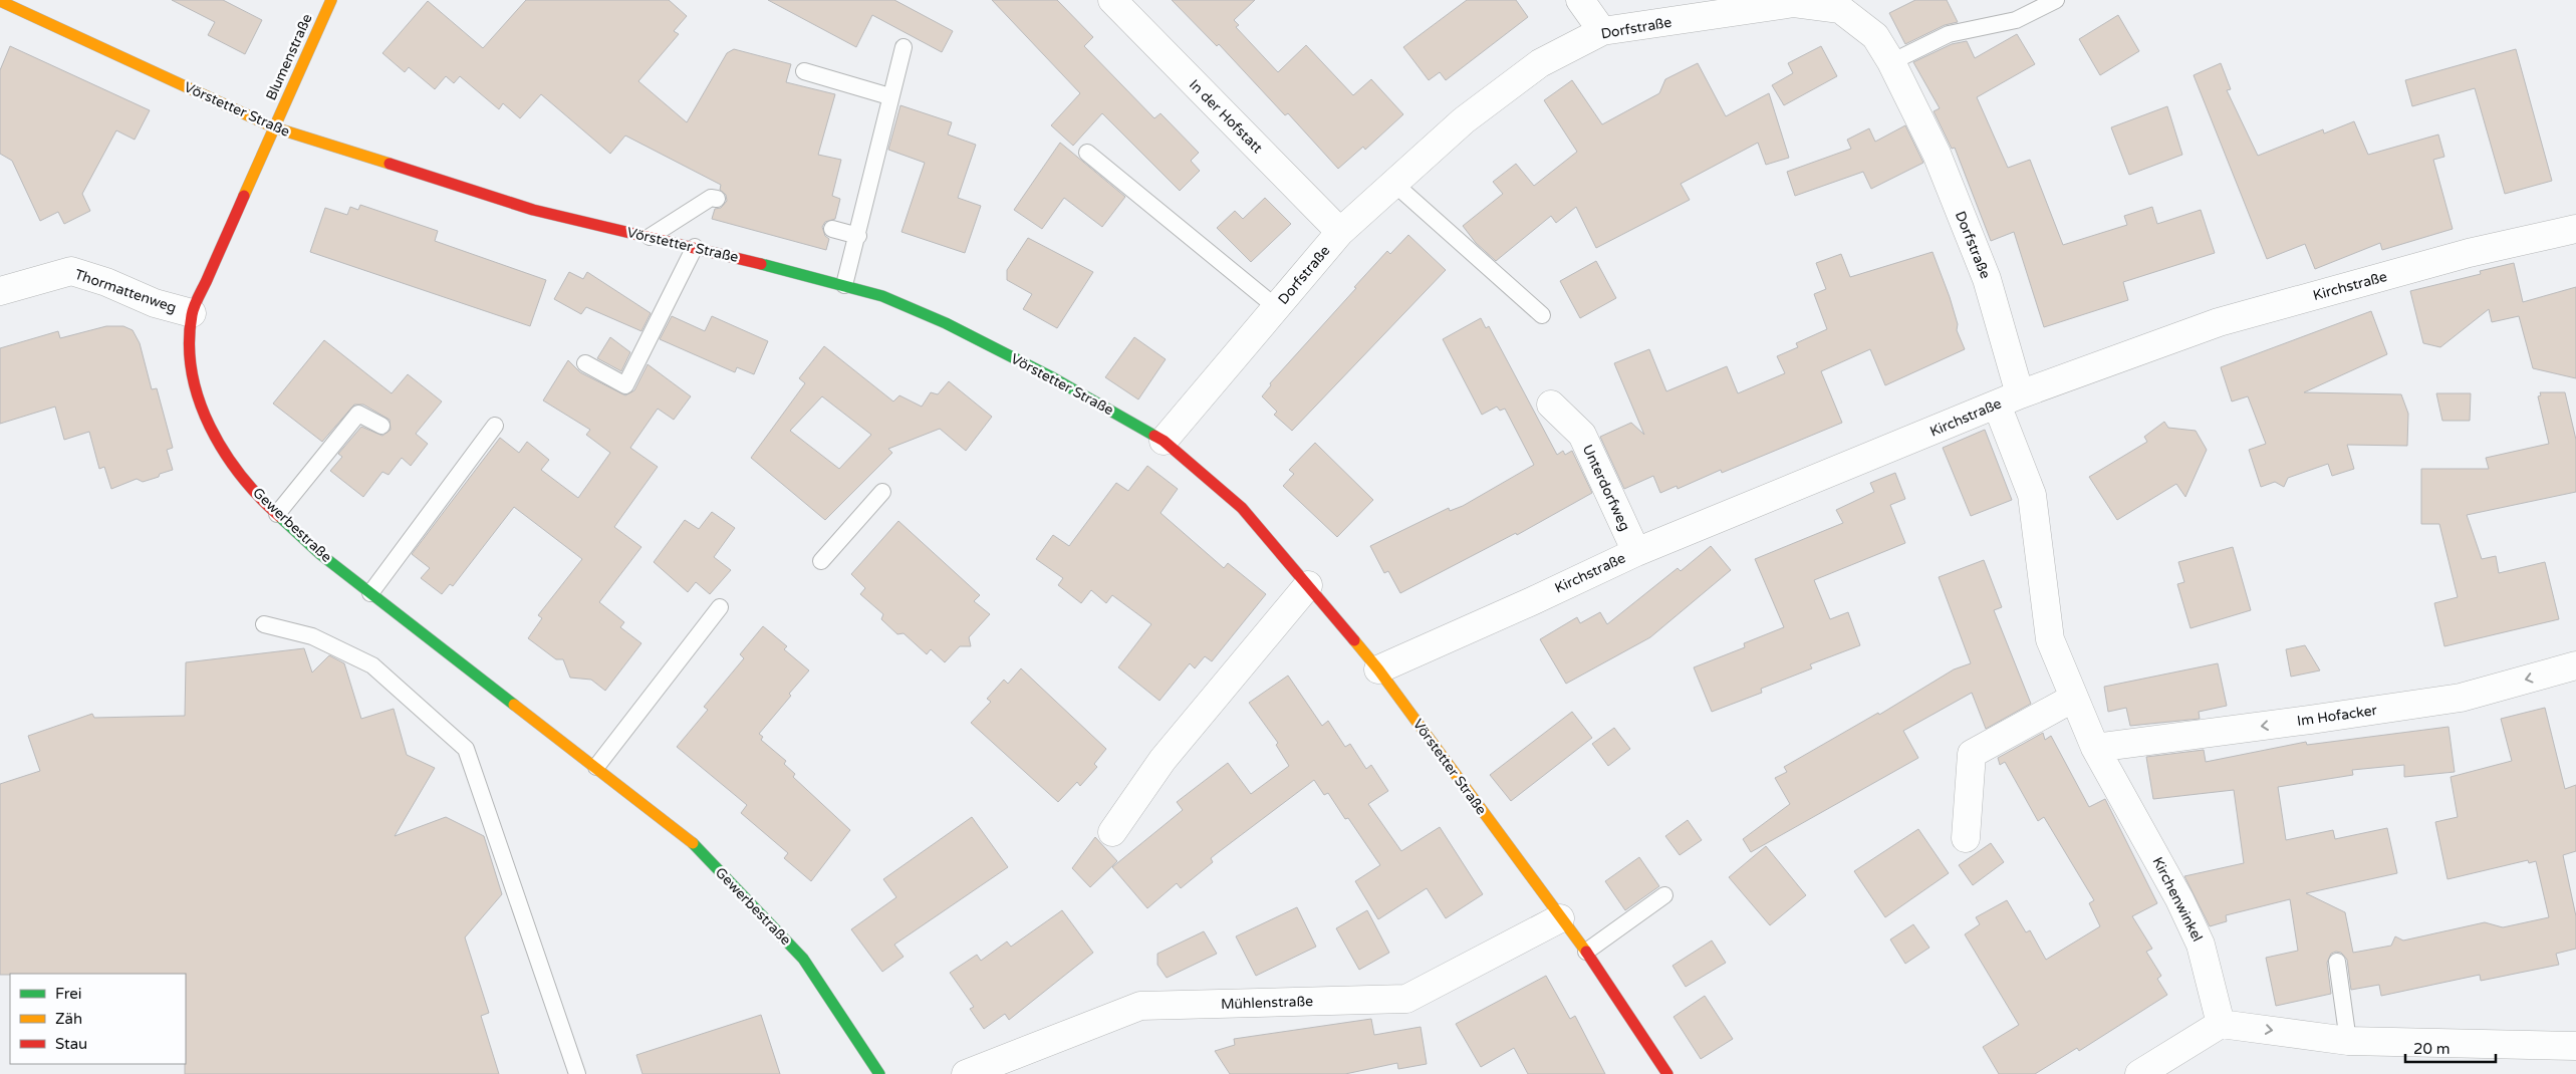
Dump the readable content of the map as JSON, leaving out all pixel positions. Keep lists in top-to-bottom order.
{
  "streets": {
    "street": [
      "Dorfstraße",
      "Blumenstraße",
      "Vörstetter Straße",
      "In der Hofstatt",
      "Kirchstraße",
      "Thormattenweg",
      "Unterdorfweg",
      "Gewerbestraße",
      "Im Hofacker",
      "Kirchenwinkel",
      "Mühlenstraße"
    ]
  },
  "crossings": [
    ["Dorfstraße", "Vörstetter Straße"],
    ["Dorfstraße", "In der Hofstatt"],
    ["Dorfstraße", "Kirchstraße"],
    ["Dorfstraße", "Kirchenwinkel"],
    ["Blumenstraße", "Vörstetter Straße"],
    ["Blumenstraße", "Gewerbestraße"],
    ["Vörstetter Straße", "Kirchstraße"],
    ["Vörstetter Straße", "Gewerbestraße"],
    ["Vörstetter Straße", "Mühlenstraße"],
    ["Kirchstraße", "Unterdorfweg"],
    ["Kirchstraße", "Kirchenwinkel"],
    ["Thormattenweg", "Gewerbestraße"],
    ["Im Hofacker", "Kirchenwinkel"]
  ],
  "one_way": ["Im Hofacker"],
  "legend": ["Frei", "Zäh", "Stau"],
  "scale_bar": "20 m"
}
